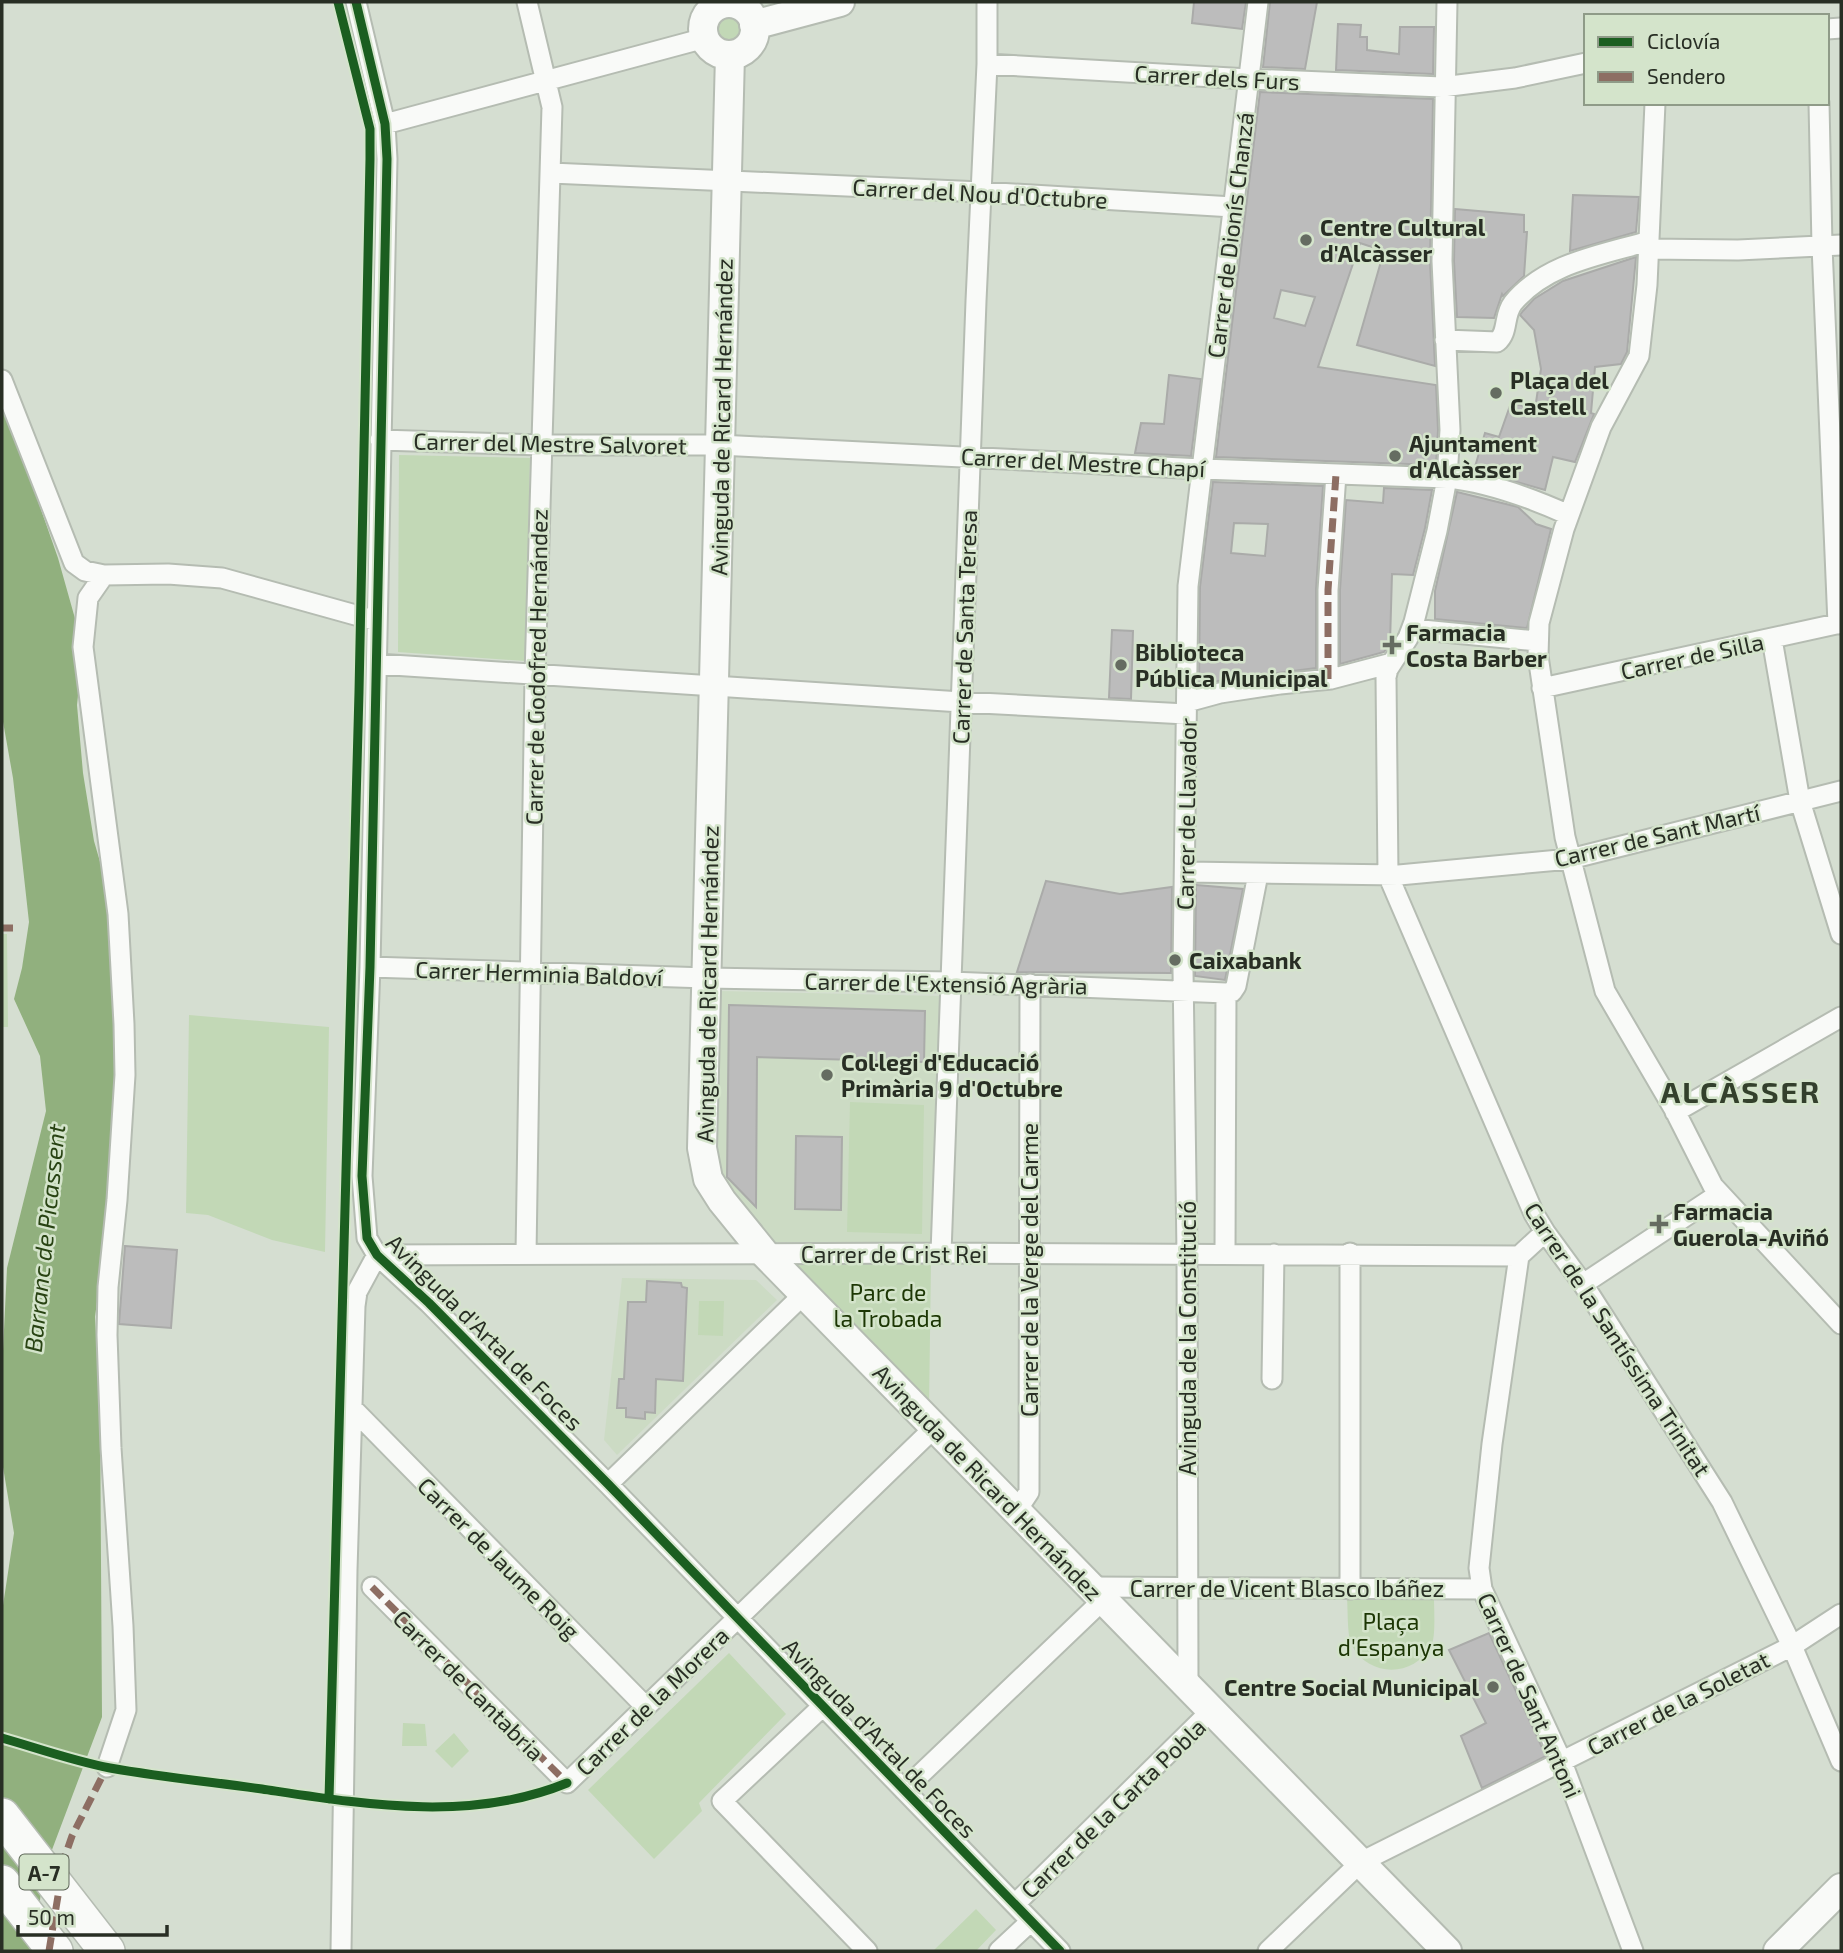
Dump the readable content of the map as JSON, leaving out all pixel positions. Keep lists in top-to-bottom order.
{
  "streets": {
    "highway": ["A-7"],
    "street": [
      "Carrer dels Furs",
      "Carrer del Nou d'Octubre",
      "Carrer de Dionís Chanzá",
      "Avinguda de Ricard Hernández",
      "Carrer del Mestre Salvoret",
      "Carrer del Mestre Chapí",
      "Carrer de Santa Teresa",
      "Carrer de Silla",
      "Carrer de Godofred Hernández",
      "Carrer de Llavador",
      "Carrer de Sant Martí",
      "Carrer Herminia Baldoví",
      "Carrer de l'Extensió Agrària",
      "Carrer de Crist Rei",
      "Carrer de la Verge del Carme",
      "Avinguda d'Artal de Foces",
      "Avinguda de la Constitució",
      "Carrer de la Santíssima Trinitat",
      "Carrer de Jaume Roig",
      "Carrer de Vicent Blasco Ibáñez",
      "Carrer de Cantabria",
      "Carrer de Sant Antoni",
      "Carrer de la Morera",
      "Carrer de la Soletat",
      "Carrer de la Carta Pobla"
    ]
  },
  "crossings": [
    ["Carrer dels Furs", "Carrer de Dionís Chanzá"],
    ["Carrer dels Furs", "Carrer de Santa Teresa"],
    ["Carrer del Nou d'Octubre", "Carrer de Dionís Chanzá"],
    ["Carrer del Nou d'Octubre", "Avinguda de Ricard Hernández"],
    ["Carrer del Nou d'Octubre", "Carrer de Santa Teresa"],
    ["Carrer del Nou d'Octubre", "Carrer de Godofred Hernández"],
    ["Carrer de Dionís Chanzá", "Carrer del Mestre Chapí"],
    ["Carrer de Dionís Chanzá", "Carrer de Llavador"],
    ["Avinguda de Ricard Hernández", "Carrer del Mestre Salvoret"],
    ["Avinguda de Ricard Hernández", "Carrer del Mestre Chapí"],
    ["Avinguda de Ricard Hernández", "Carrer Herminia Baldoví"],
    ["Avinguda de Ricard Hernández", "Carrer de l'Extensió Agrària"],
    ["Avinguda de Ricard Hernández", "Carrer de Crist Rei"],
    ["Avinguda de Ricard Hernández", "Carrer de la Verge del Carme"],
    ["Avinguda de Ricard Hernández", "Avinguda de la Constitució"],
    ["Avinguda de Ricard Hernández", "Carrer de Vicent Blasco Ibáñez"],
    ["Avinguda de Ricard Hernández", "Carrer de la Morera"],
    ["Avinguda de Ricard Hernández", "Carrer de la Soletat"],
    ["Avinguda de Ricard Hernández", "Carrer de la Carta Pobla"],
    ["Carrer del Mestre Salvoret", "Carrer del Mestre Chapí"],
    ["Carrer del Mestre Salvoret", "Carrer de Godofred Hernández"],
    ["Carrer del Mestre Salvoret", "Avinguda d'Artal de Foces"],
    ["Carrer del Mestre Chapí", "Carrer de Santa Teresa"],
    ["Carrer del Mestre Chapí", "Carrer de Llavador"],
    ["Carrer de Santa Teresa", "Carrer de l'Extensió Agrària"],
    ["Carrer de Santa Teresa", "Carrer de Crist Rei"],
    ["Carrer de Godofred Hernández", "Carrer Herminia Baldoví"],
    ["Carrer de Godofred Hernández", "Carrer de Crist Rei"],
    ["Carrer de Llavador", "Carrer de Sant Martí"],
    ["Carrer de Llavador", "Carrer de l'Extensió Agrària"],
    ["Carrer de Llavador", "Avinguda de la Constitució"],
    ["Carrer de Sant Martí", "Carrer de la Santíssima Trinitat"],
    ["Carrer Herminia Baldoví", "Carrer de l'Extensió Agrària"],
    ["Carrer Herminia Baldoví", "Avinguda d'Artal de Foces"],
    ["Carrer de l'Extensió Agrària", "Carrer de la Verge del Carme"],
    ["Carrer de l'Extensió Agrària", "Avinguda de la Constitució"],
    ["Carrer de Crist Rei", "Carrer de la Verge del Carme"],
    ["Carrer de Crist Rei", "Avinguda d'Artal de Foces"],
    ["Carrer de Crist Rei", "Avinguda de la Constitució"],
    ["Carrer de Crist Rei", "Carrer de Sant Antoni"],
    ["Avinguda d'Artal de Foces", "Carrer de la Morera"],
    ["Avinguda d'Artal de Foces", "Carrer de la Carta Pobla"],
    ["Avinguda de la Constitució", "Carrer de Vicent Blasco Ibáñez"],
    ["Carrer de la Santíssima Trinitat", "Carrer de la Soletat"],
    ["Carrer de Jaume Roig", "Carrer de la Morera"],
    ["Carrer de Vicent Blasco Ibáñez", "Carrer de Sant Antoni"],
    ["Carrer de Cantabria", "Carrer de la Morera"],
    ["Carrer de Sant Antoni", "Carrer de la Soletat"]
  ],
  "districts": ["ALCÀSSER"],
  "water": ["Barranc de Picassent"],
  "parks": ["Parc de la Trobada", "Plaça d'Espanya"],
  "places": {
    "other": [
      "Centre Cultural d'Alcàsser",
      "Plaça del Castell",
      "Ajuntament d'Alcàsser",
      "Biblioteca Pública Municipal",
      "Caixabank",
      "Col·legi d'Educació Primària 9 d'Octubre",
      "Centre Social Municipal"
    ],
    "health": ["Farmacia Costa Barber", "Farmacia Guerola-Aviñó"]
  },
  "legend": ["Ciclovía", "Sendero"],
  "scale_bar": "50 m"
}
